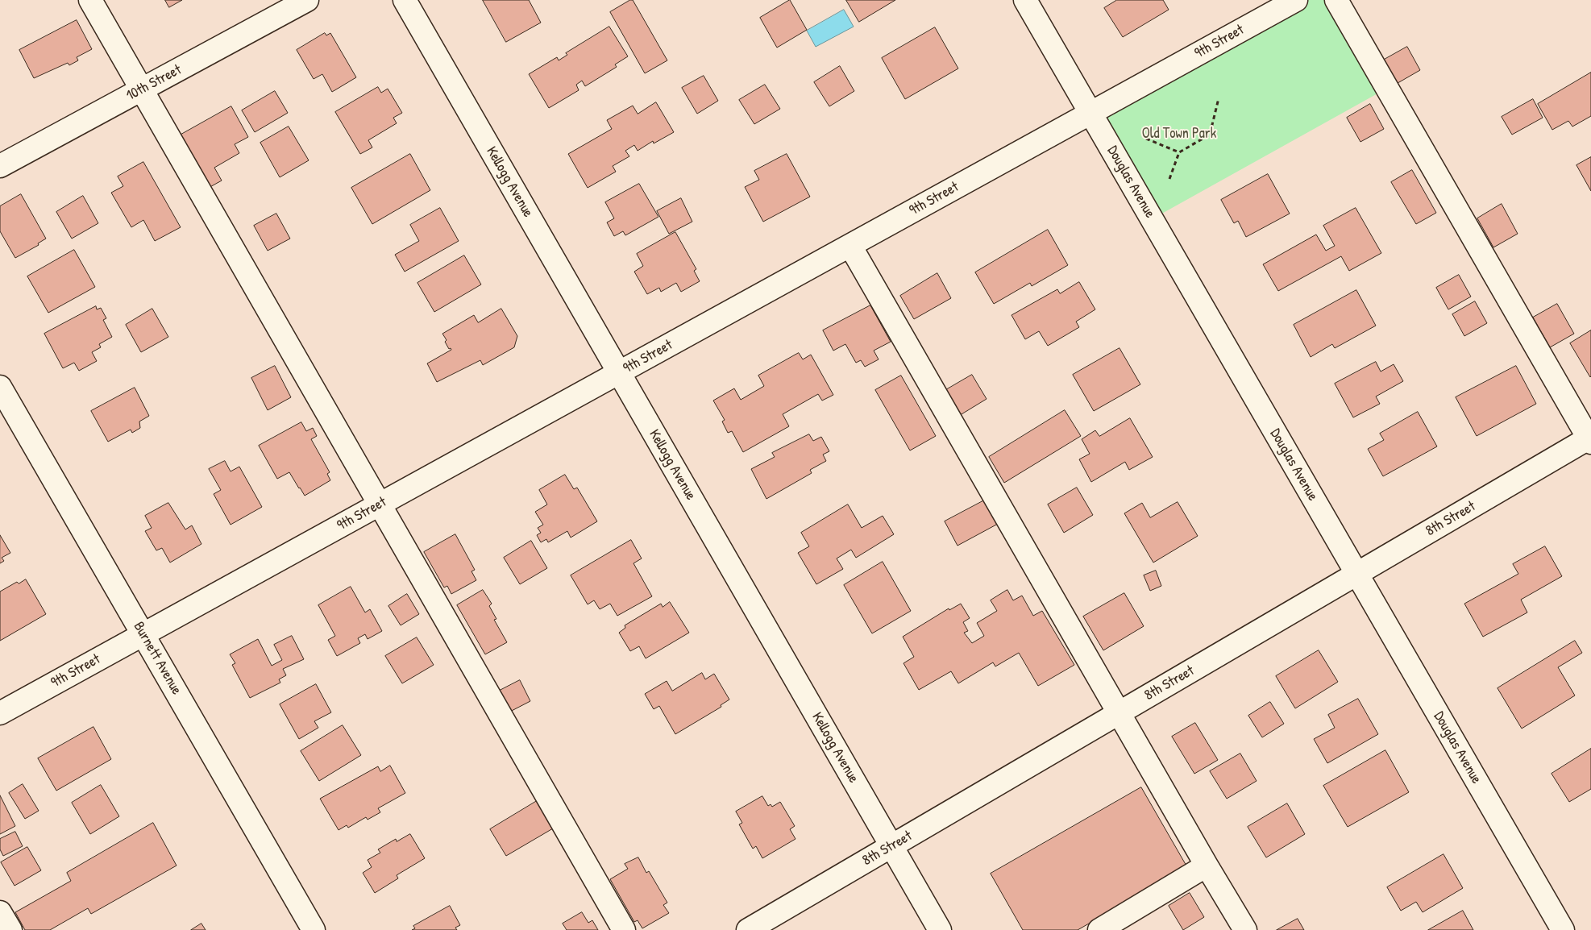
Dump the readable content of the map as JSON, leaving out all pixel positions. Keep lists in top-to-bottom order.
{
  "streets": {
    "street": [
      "9th Street",
      "10th Street",
      "Kellogg Avenue",
      "Douglas Avenue",
      "8th Street",
      "Burnett Avenue"
    ]
  },
  "crossings": [
    ["9th Street", "Kellogg Avenue"],
    ["9th Street", "Douglas Avenue"],
    ["9th Street", "Burnett Avenue"],
    ["Kellogg Avenue", "8th Street"],
    ["Douglas Avenue", "8th Street"]
  ],
  "parks": ["Old Town Park"]
}
